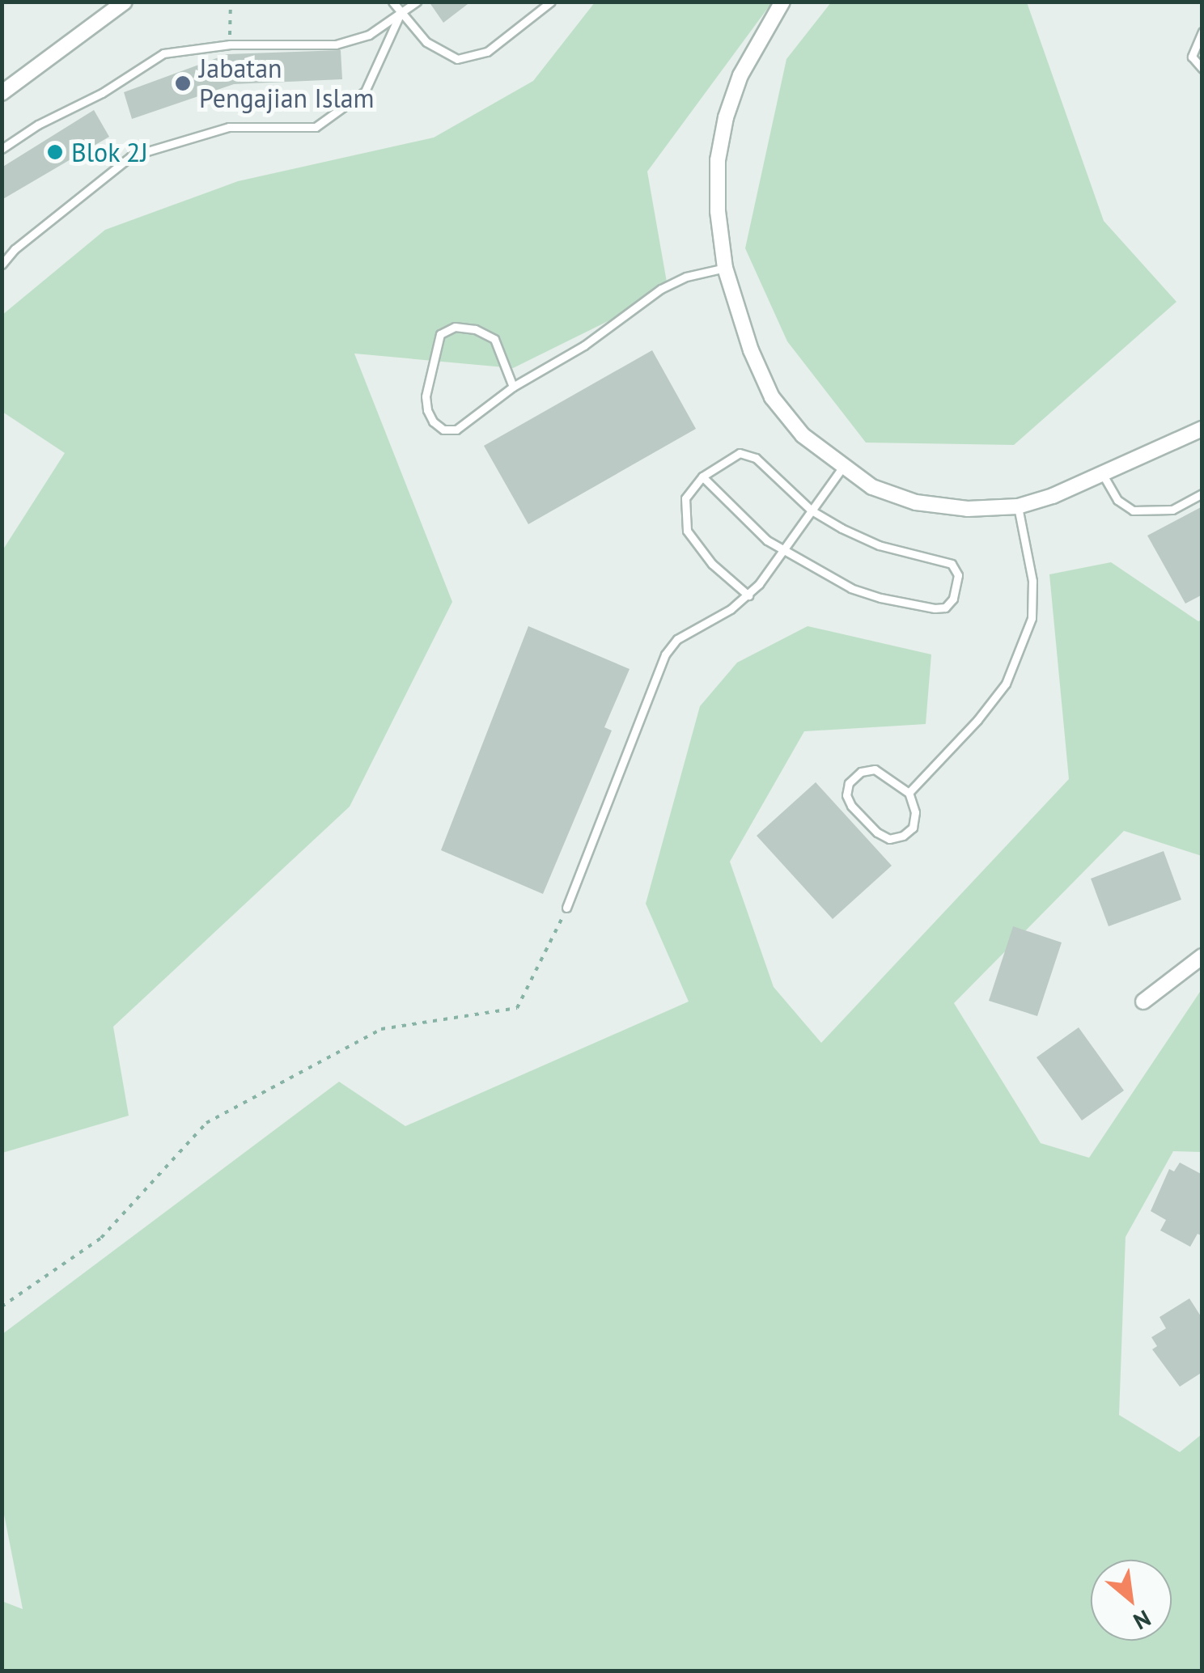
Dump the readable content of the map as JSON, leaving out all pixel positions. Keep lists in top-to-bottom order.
{
  "places": ["Jabatan Pengajian Islam", "Blok 2J"],
  "north": "bottom right"
}
